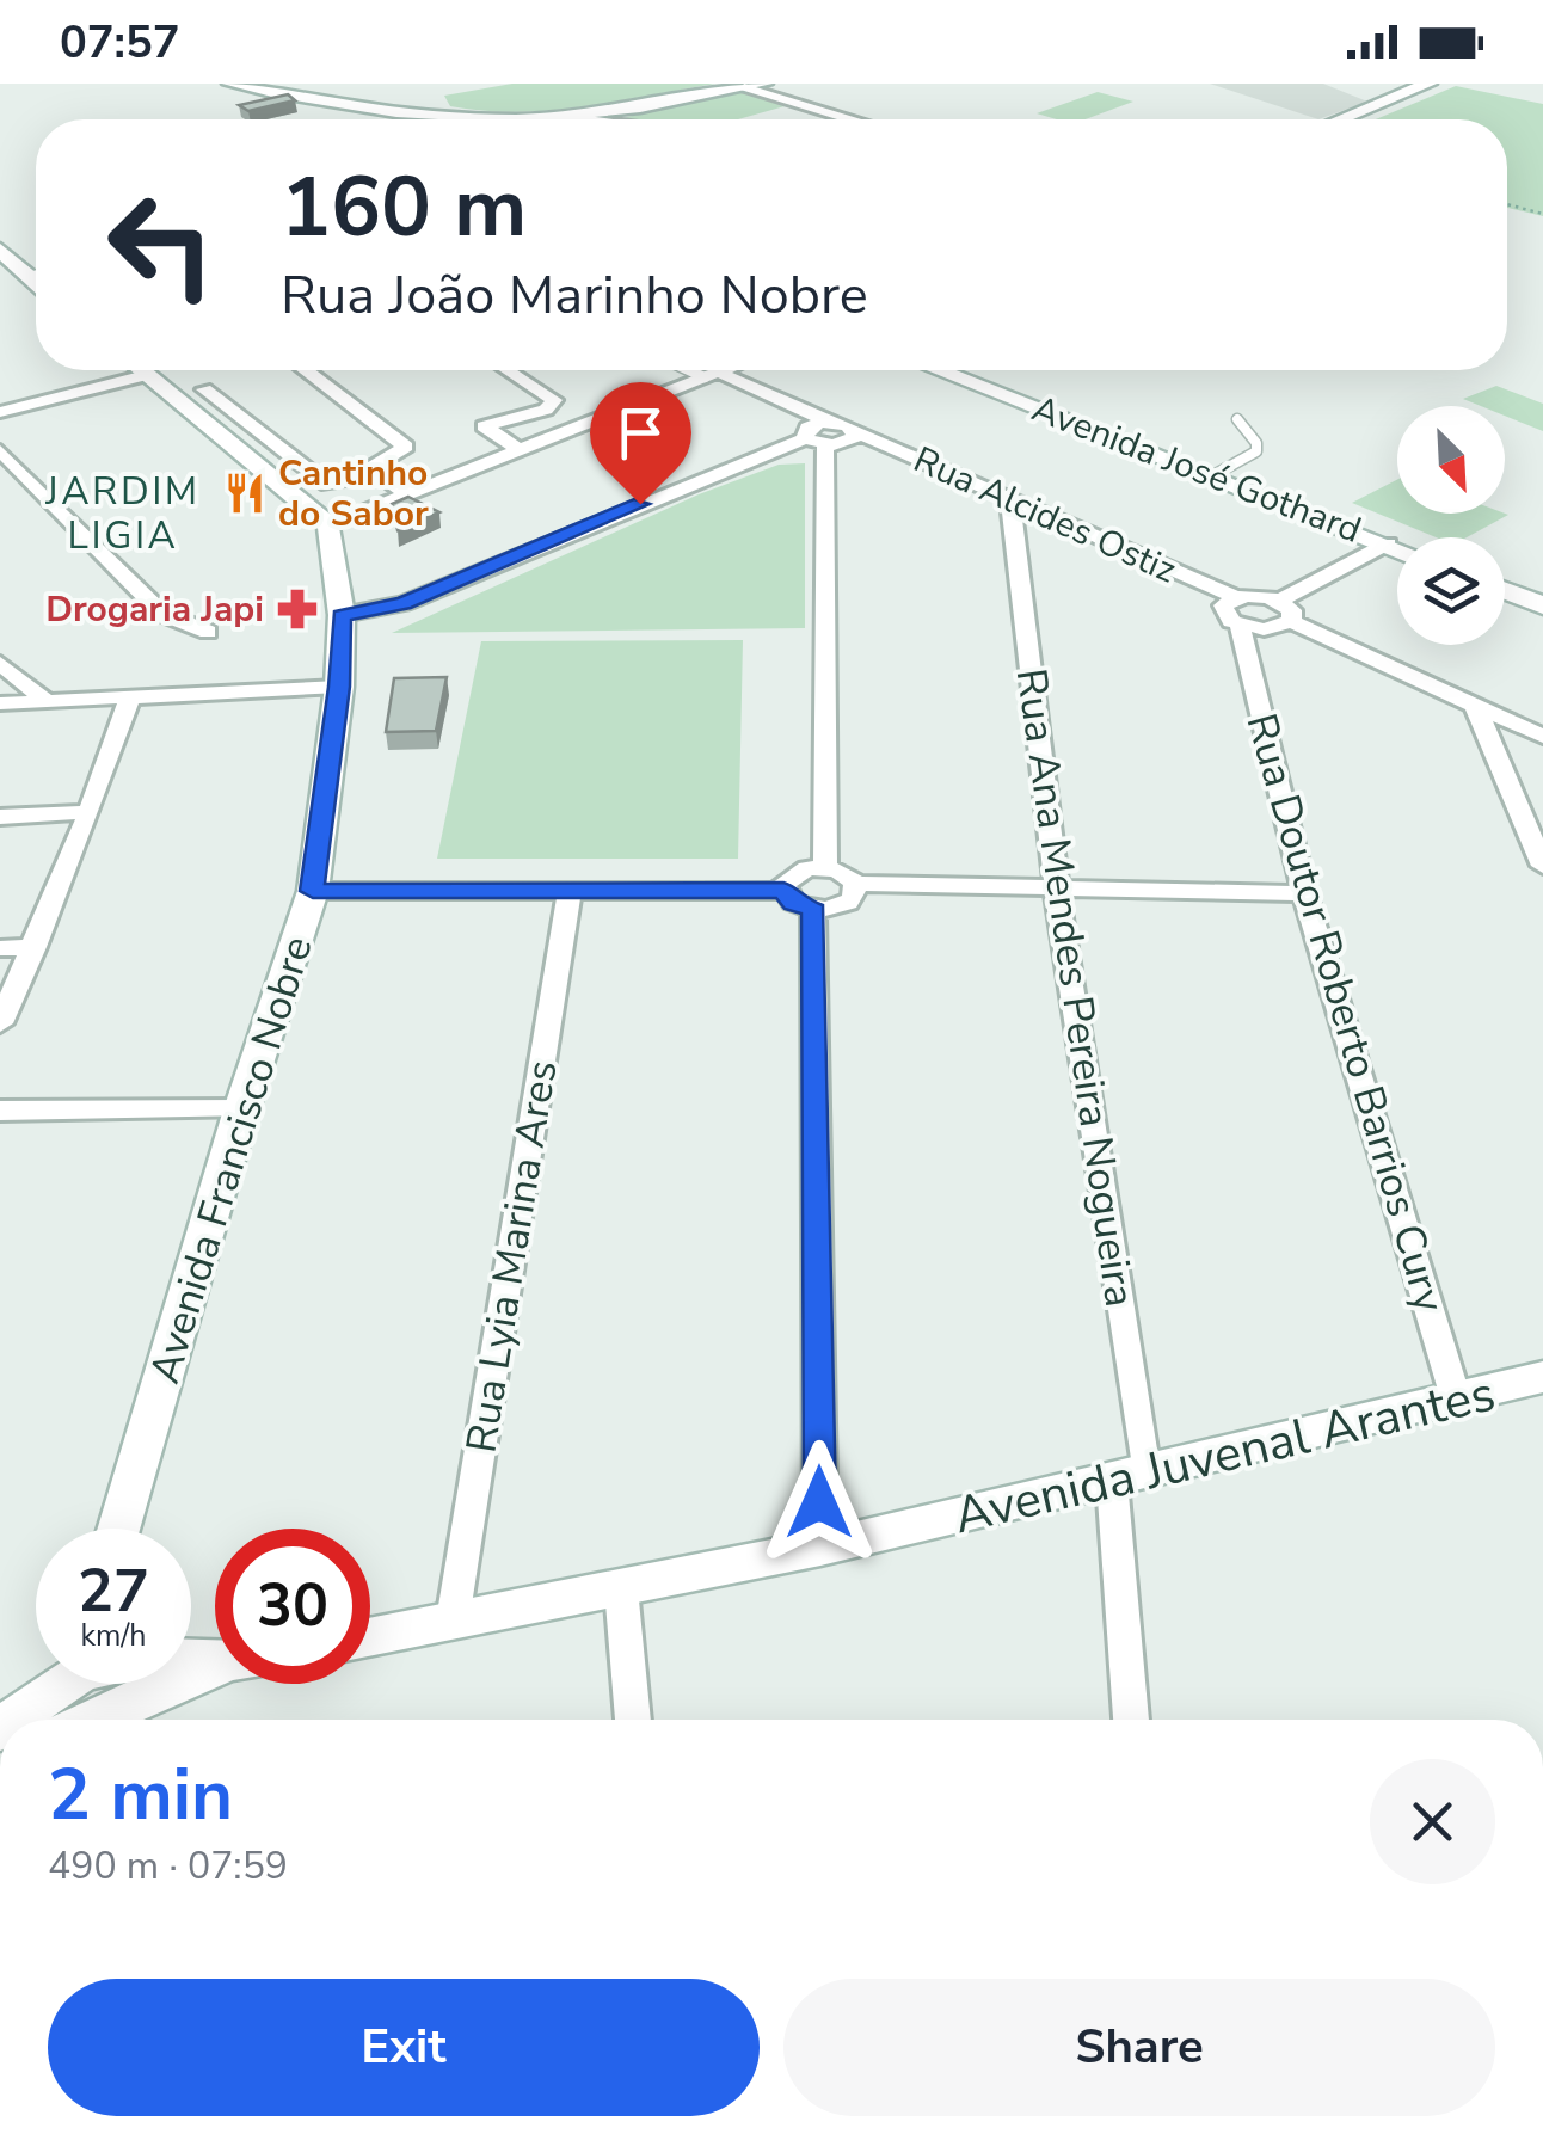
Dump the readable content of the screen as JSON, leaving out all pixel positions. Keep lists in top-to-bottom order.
{
  "streets": {
    "street": [
      "Avenida José Gothard",
      "Rua Alcides Ostiz",
      "Rua Ana Mendes Pereira Nogueira",
      "Rua Doutor Roberto Barrios Cury",
      "Avenida Francisco Nobre",
      "Rua Lyia Marina Ares",
      "Avenida Juvenal Arantes"
    ]
  },
  "crossings": [
    ["Rua Alcides Ostiz", "Rua Ana Mendes Pereira Nogueira"],
    ["Rua Alcides Ostiz", "Rua Doutor Roberto Barrios Cury"],
    ["Rua Ana Mendes Pereira Nogueira", "Avenida Juvenal Arantes"],
    ["Rua Doutor Roberto Barrios Cury", "Avenida Juvenal Arantes"],
    ["Rua Lyia Marina Ares", "Avenida Juvenal Arantes"]
  ],
  "districts": ["JARDIM LIGIA"],
  "places": {
    "restaurant": ["Cantinho do Sabor"],
    "pharmacy": ["Drogaria Japi"]
  },
  "north": "bottom right",
  "page": {
    "status": "07:57",
    "turn": ["160 m", "Rua João Marinho Nobre"],
    "speed": "27 km/h",
    "limit": "30",
    "heading": ["2 min", "490 m · 07:59"],
    "buttons": ["Exit", "Share"]
  }
}
